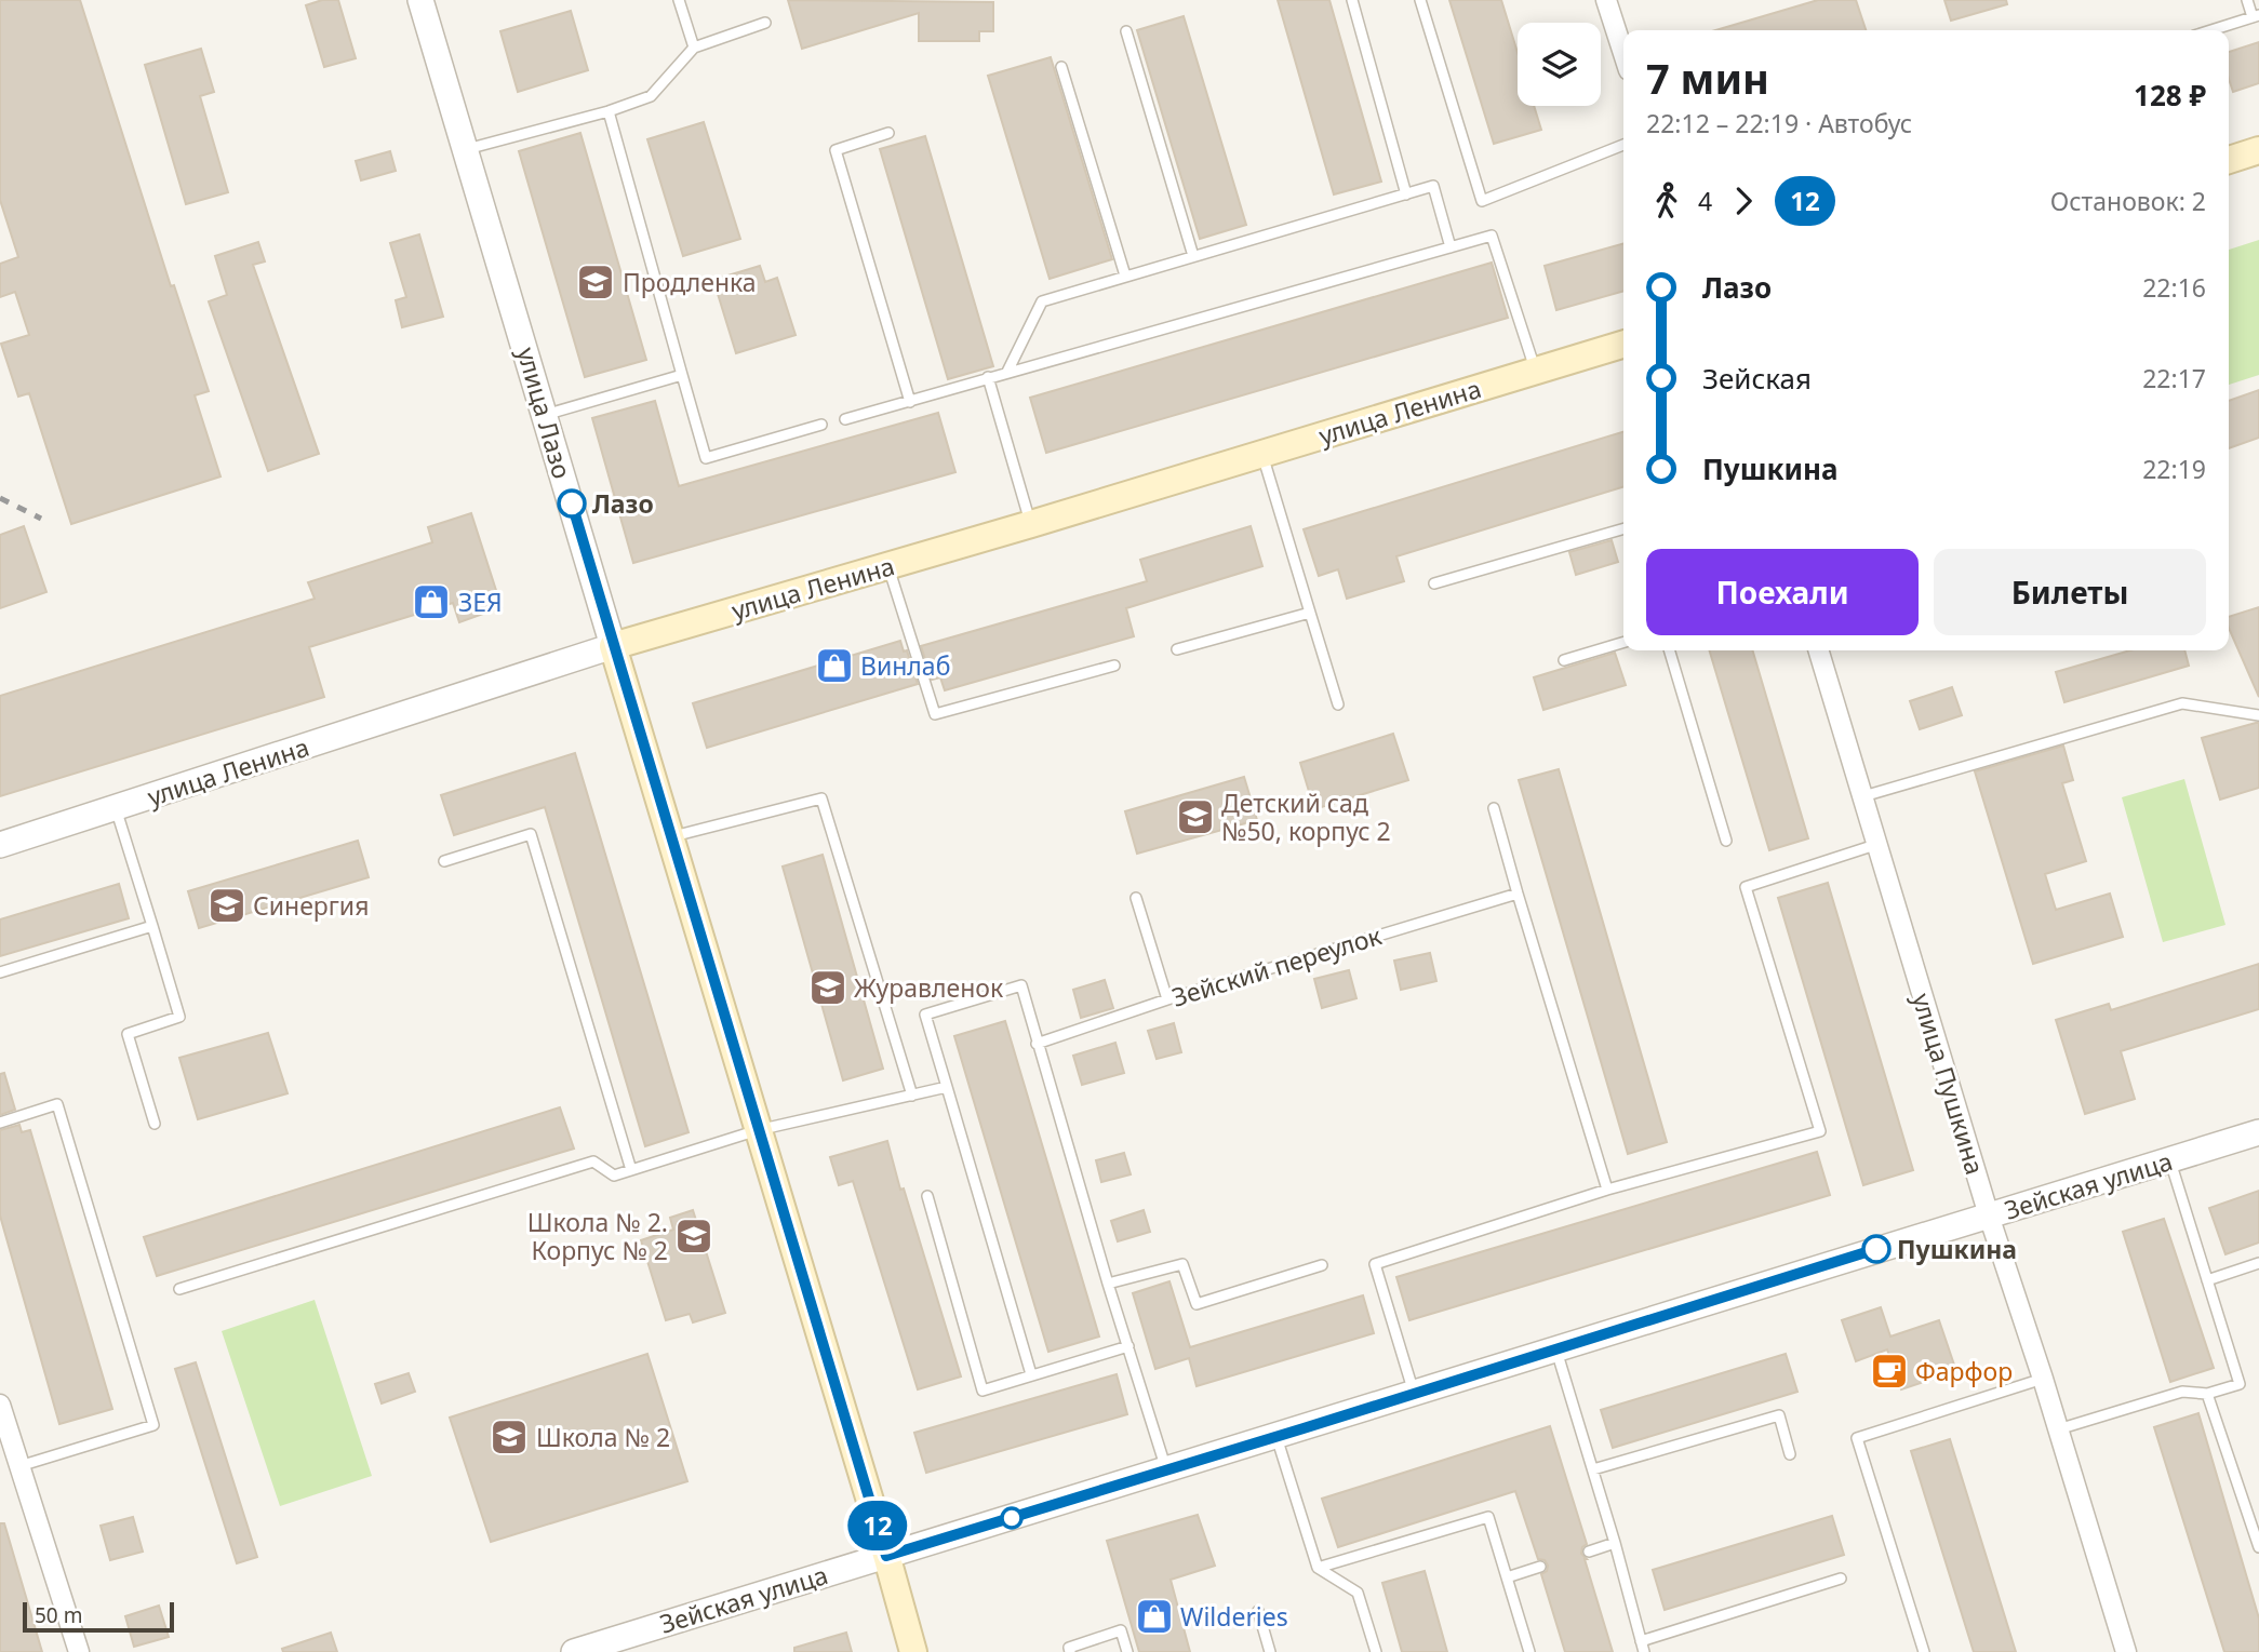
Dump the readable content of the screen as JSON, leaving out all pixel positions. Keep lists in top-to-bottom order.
{
  "streets": {
    "main road": ["улица Ленина", "улица Лазо"],
    "street": ["улица Пушкина", "Зейская улица"],
    "lane": ["Зейский переулок"]
  },
  "crossings": [
    ["улица Ленина", "улица Лазо"],
    ["улица Лазо", "Зейская улица"],
    ["улица Пушкина", "Зейская улица"]
  ],
  "places": {
    "school or university": [
      "Продленка",
      "Детский сад №50, корпус 2",
      "Синергия",
      "Журавленок",
      "Школа № 2. Корпус № 2",
      "Школа № 2"
    ],
    "other": ["Лазо", "Пушкина"],
    "shop": ["ЗЕЯ", "Винлаб", "Wilderies"],
    "cafe": ["Фарфор"]
  },
  "lines": ["bus line 12"],
  "scale_bar": "50 m",
  "page": {
    "on_map": "12",
    "heading": ["7 мин", "22:12 – 22:19 · Автобус", "128 ₽"],
    "legs": ["4", "12", "Остановок: 2"],
    "list": [
      {
        "name": "Лазо",
        "value": "22:16"
      },
      {
        "name": "Зейская",
        "value": "22:17"
      },
      {
        "name": "Пушкина",
        "value": "22:19"
      }
    ],
    "buttons": ["Поехали", "Билеты"],
    "scale": "50 m"
  }
}
